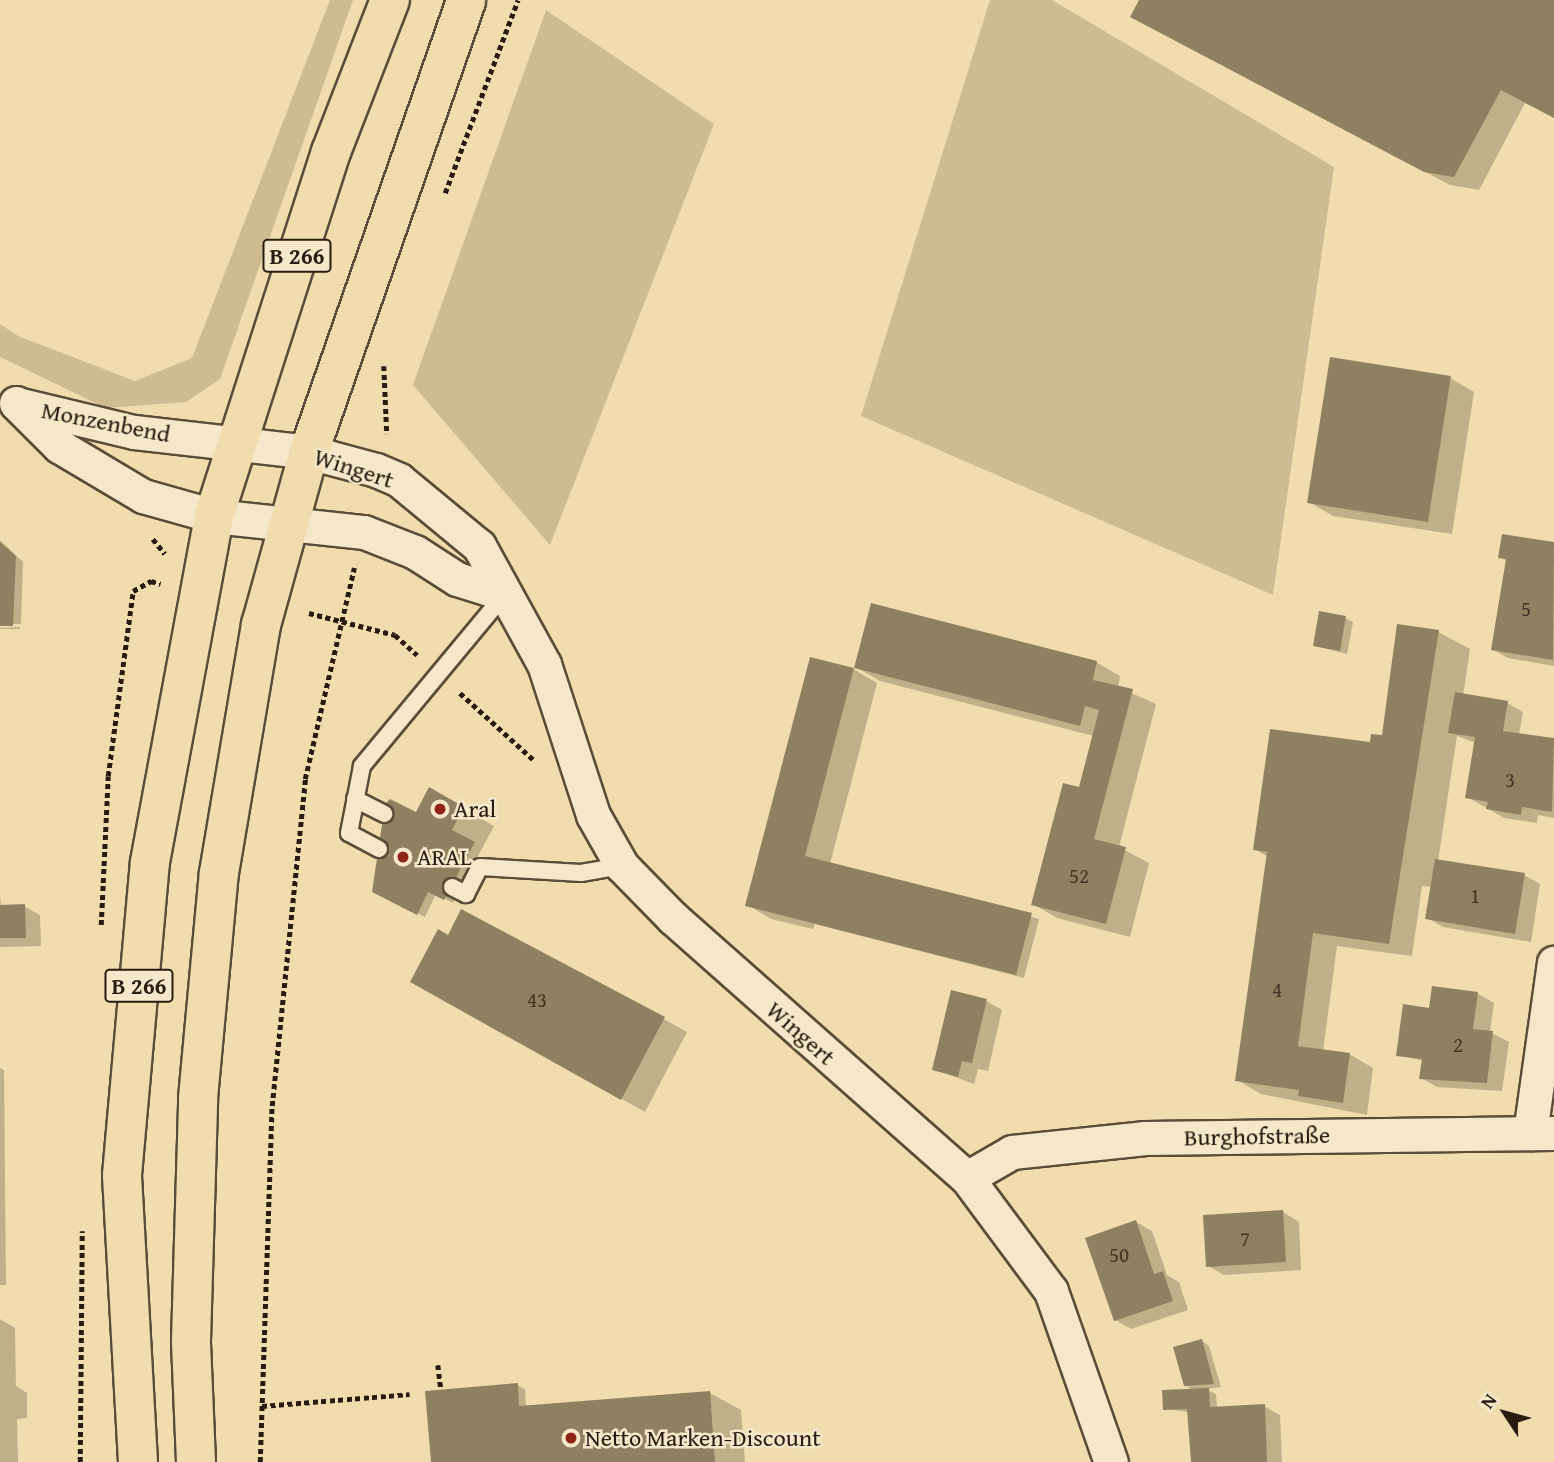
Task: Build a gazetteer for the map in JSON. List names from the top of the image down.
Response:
{
  "streets": {
    "main road": ["B 266"],
    "street": ["Monzenbend", "Wingert", "Burghofstraße"]
  },
  "crossings": [
    ["B 266", "Monzenbend"],
    ["B 266", "Wingert"],
    ["Monzenbend", "Wingert"],
    ["Wingert", "Burghofstraße"]
  ],
  "places": ["Aral", "ARAL", "Netto Marken-Discount"],
  "house_numbers": [
    "5",
    "3",
    "52",
    "1",
    "4",
    "43",
    "2",
    "7",
    "50"
  ],
  "north": "top left"
}
